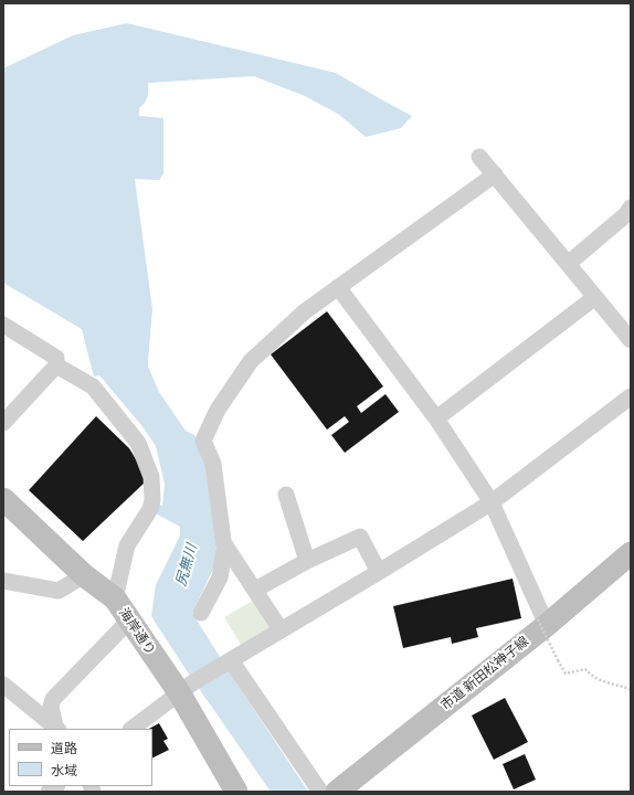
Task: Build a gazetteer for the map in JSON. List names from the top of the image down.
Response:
{
  "streets": {
    "street": ["海岸通り", "市道 新田松神子線"]
  },
  "water": ["尻無川"],
  "legend": ["道路", "水域"]
}
